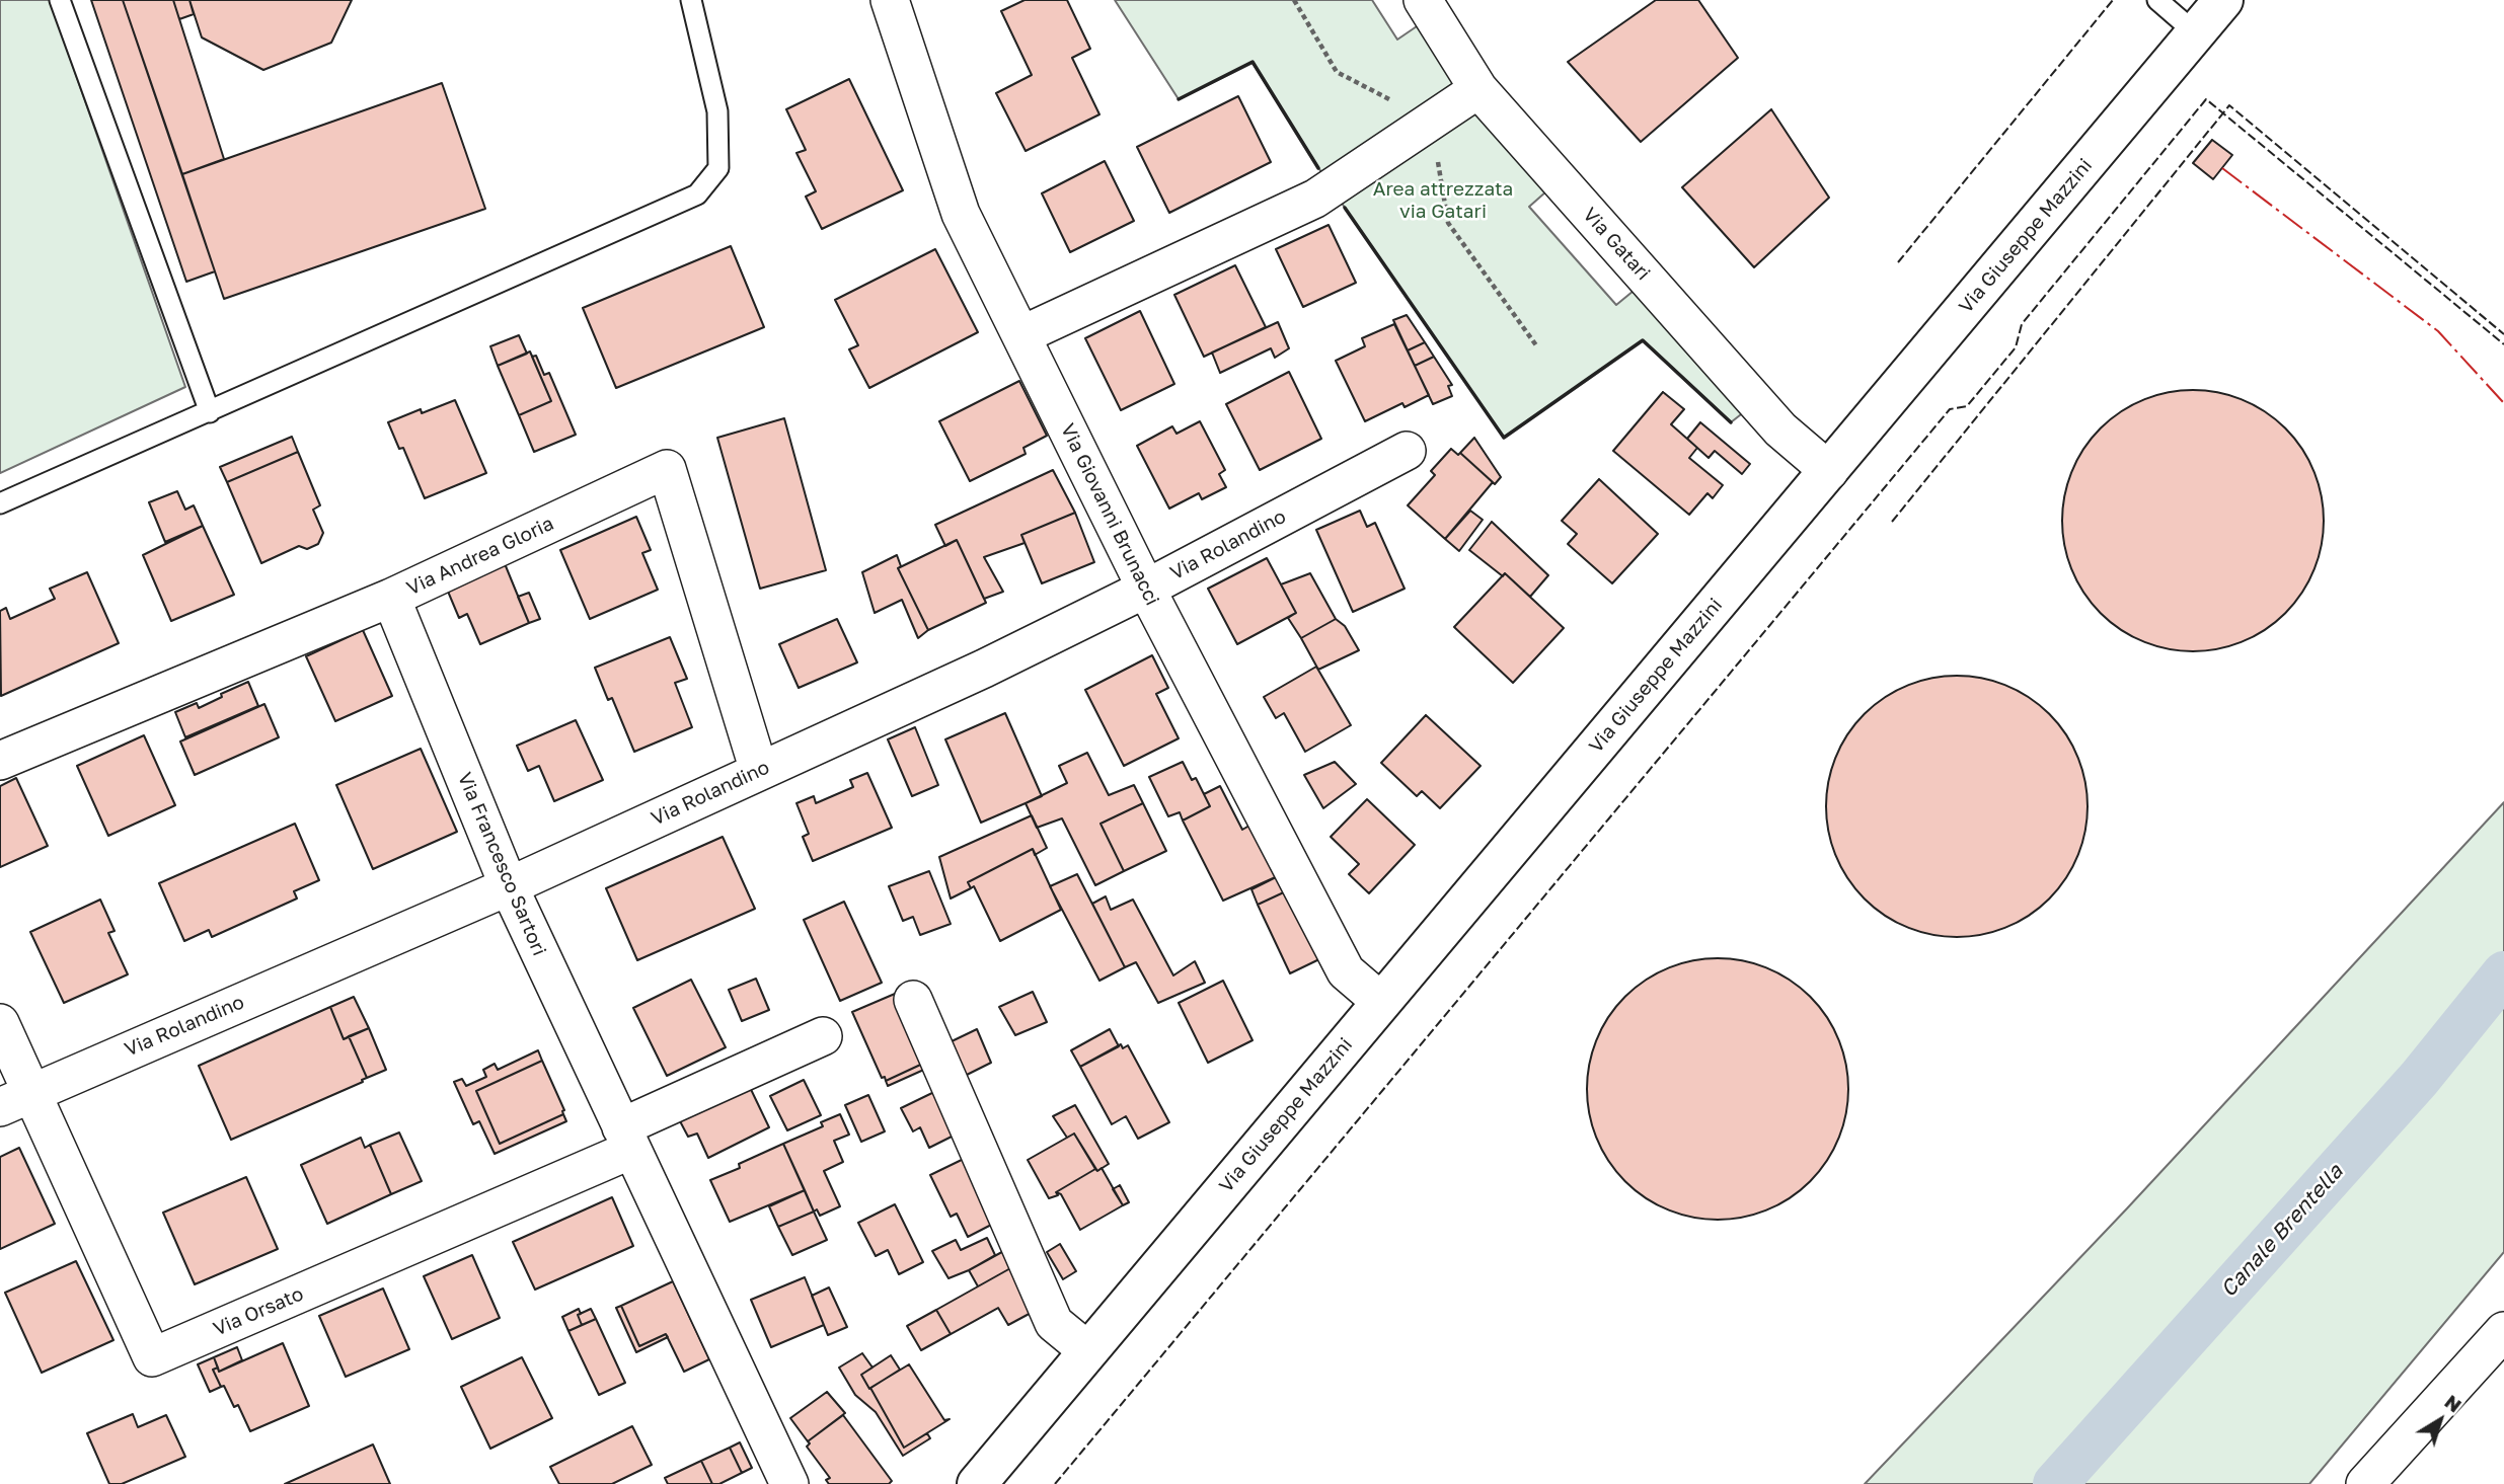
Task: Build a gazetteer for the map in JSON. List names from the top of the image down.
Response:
{
  "streets": {
    "main road": ["Via Giuseppe Mazzini"],
    "street": [
      "Via Gatari",
      "Via Giovanni Brunacci",
      "Via Rolandino",
      "Via Andrea Gloria",
      "Via Francesco Sartori",
      "Via Orsato"
    ]
  },
  "crossings": [
    ["Via Giuseppe Mazzini", "Via Gatari"],
    ["Via Giuseppe Mazzini", "Via Giovanni Brunacci"],
    ["Via Giovanni Brunacci", "Via Rolandino"],
    ["Via Rolandino", "Via Andrea Gloria"],
    ["Via Rolandino", "Via Francesco Sartori"],
    ["Via Rolandino", "Via Orsato"],
    ["Via Andrea Gloria", "Via Francesco Sartori"],
    ["Via Francesco Sartori", "Via Orsato"]
  ],
  "water": ["Canale Brentella"],
  "parks": ["Area attrezzata via Gatari"],
  "north": "top right"
}
